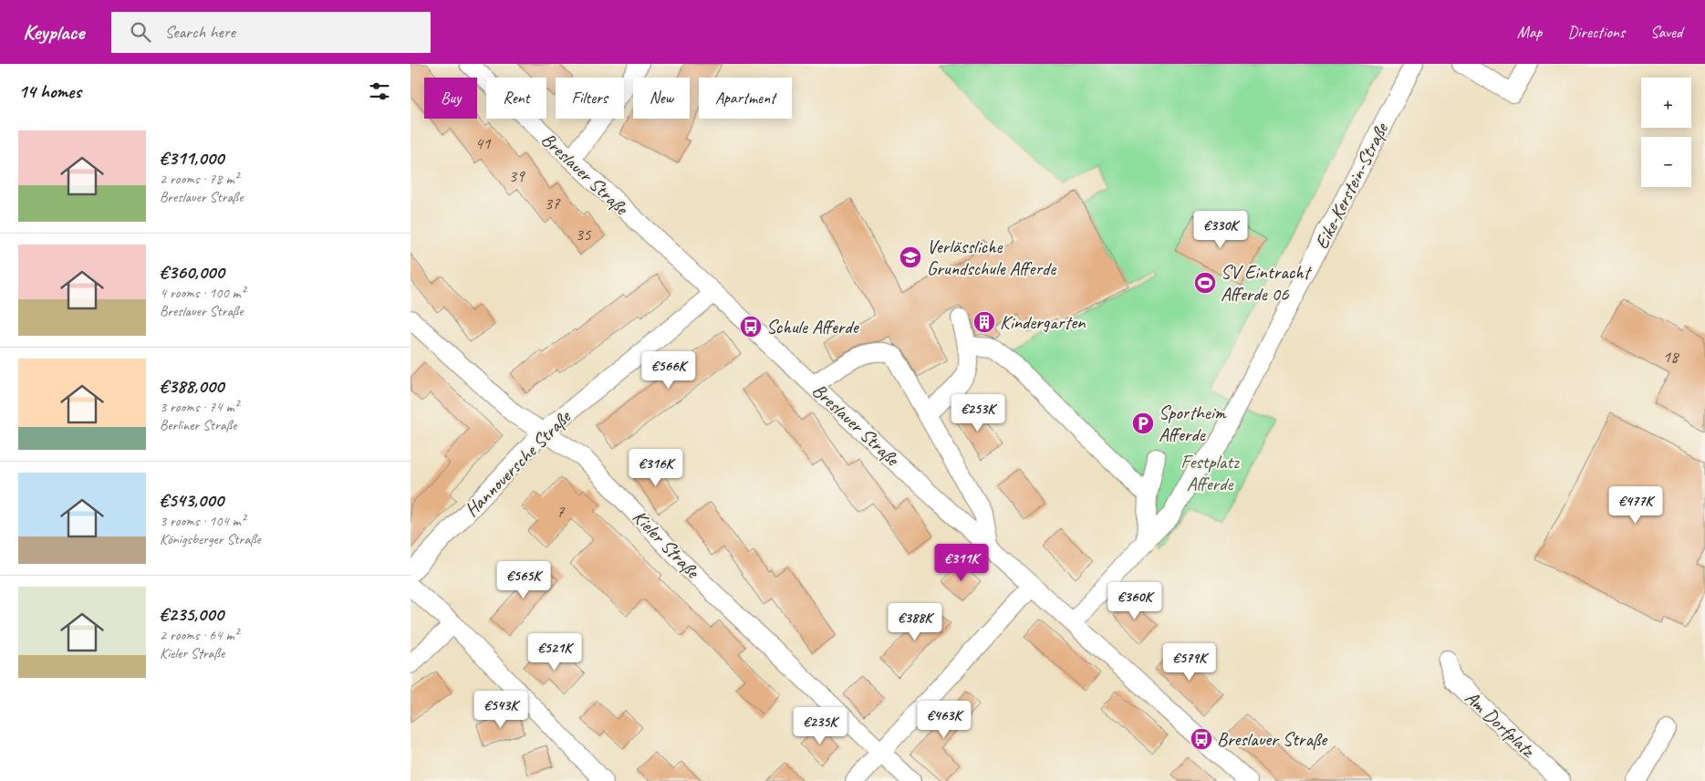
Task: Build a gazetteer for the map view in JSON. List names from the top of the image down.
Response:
{
  "streets": {
    "street": [
      "Breslauer Straße",
      "Eike-Kerstein-Straße",
      "Hannoversche Straße",
      "Kieler Straße",
      "Am Dorfplatz"
    ]
  },
  "crossings": [
    ["Breslauer Straße", "Eike-Kerstein-Straße"],
    ["Breslauer Straße", "Hannoversche Straße"],
    ["Hannoversche Straße", "Kieler Straße"]
  ],
  "parks": ["Festplatz Afferde"],
  "places": {
    "school or university": ["Verlässliche Grundschule Afferde"],
    "sports": ["SV Eintracht Afferde 06"],
    "building": ["Kindergarten"],
    "bus stop": ["Schule Afferde", "Breslauer Straße"],
    "parking": ["Sportheim Afferde"]
  },
  "house_numbers": [
    "41",
    "39",
    "37",
    "35",
    "18",
    "7"
  ],
  "page": {
    "header": "Keyplace",
    "search": "Search here",
    "nav": ["Map", "Directions", "Saved"],
    "heading": "14 homes",
    "map_buttons": ["+", "−"],
    "chip": [
      "Buy",
      "Rent",
      "Filters",
      "New",
      "Apartment"
    ],
    "list": [
      {
        "name": "€311,000",
        "note": "2 rooms · 78 m² · Breslauer Straße"
      },
      {
        "name": "€360,000",
        "note": "4 rooms · 100 m² · Breslauer Straße"
      },
      {
        "name": "€388,000",
        "note": "3 rooms · 74 m² · Berliner Straße"
      },
      {
        "name": "€543,000",
        "note": "3 rooms · 104 m² · Königsberger Straße"
      },
      {
        "name": "€235,000",
        "note": "2 rooms · 64 m² · Kieler Straße"
      }
    ],
    "price": [
      "€330K",
      "€566K",
      "€253K",
      "€316K",
      "€477K",
      "€311K",
      "€565K",
      "€360K",
      "€388K",
      "€521K",
      "€579K",
      "€543K",
      "€463K",
      "€235K"
    ]
  }
}
